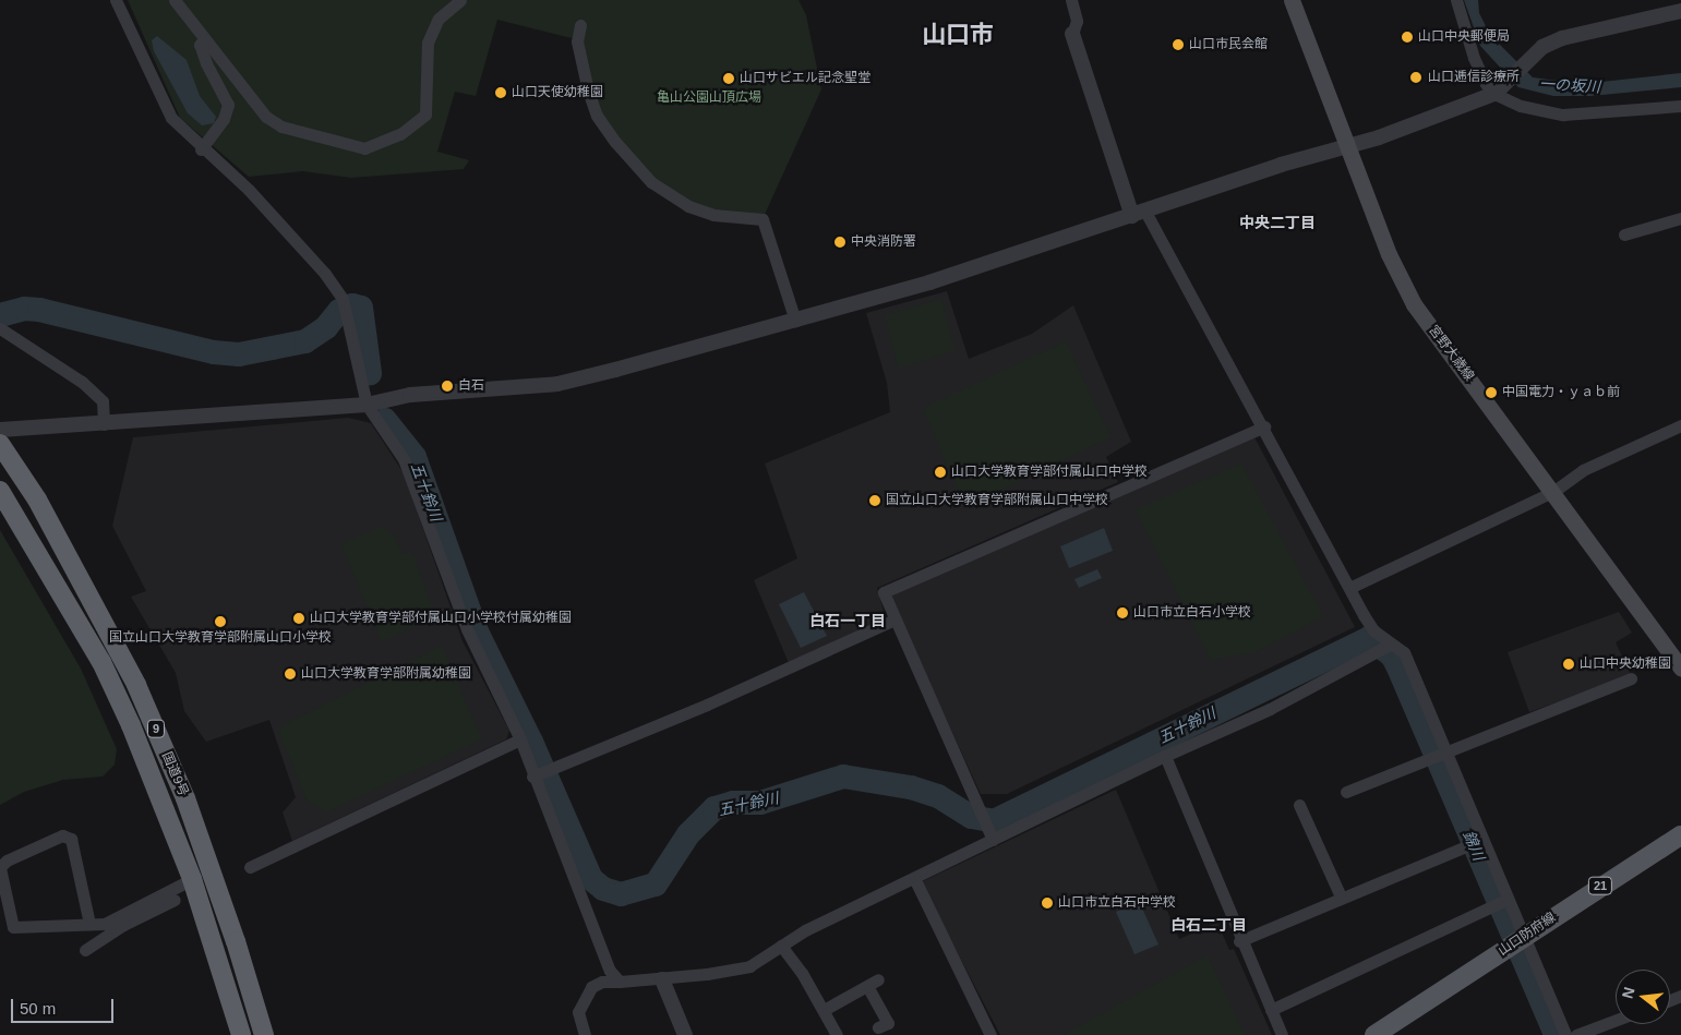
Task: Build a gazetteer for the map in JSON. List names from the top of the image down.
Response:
{
  "streets": {
    "highway": ["9", "国道9号"],
    "main road": ["宮野大歳線", "21", "山口防府線"]
  },
  "districts": [
    "山口市",
    "中央二丁目",
    "白石一丁目",
    "白石二丁目"
  ],
  "water": ["一の坂川", "五十鈴川", "錦川"],
  "parks": ["亀山公園山頂広場"],
  "places": [
    "山口中央郵便局",
    "山口市民会館",
    "山口逓信診療所",
    "山口サビエル記念聖堂",
    "山口天使幼稚園",
    "中央消防署",
    "白石",
    "中国電力・ｙａｂ前",
    "山口大学教育学部付属山口中学校",
    "国立山口大学教育学部附属山口中学校",
    "山口市立白石小学校",
    "山口大学教育学部付属山口小学校付属幼稚園",
    "国立山口大学教育学部附属山口小学校",
    "山口中央幼稚園",
    "山口大学教育学部附属幼稚園",
    "山口市立白石中学校"
  ],
  "scale_bar": "50 m",
  "north": "left"
}
